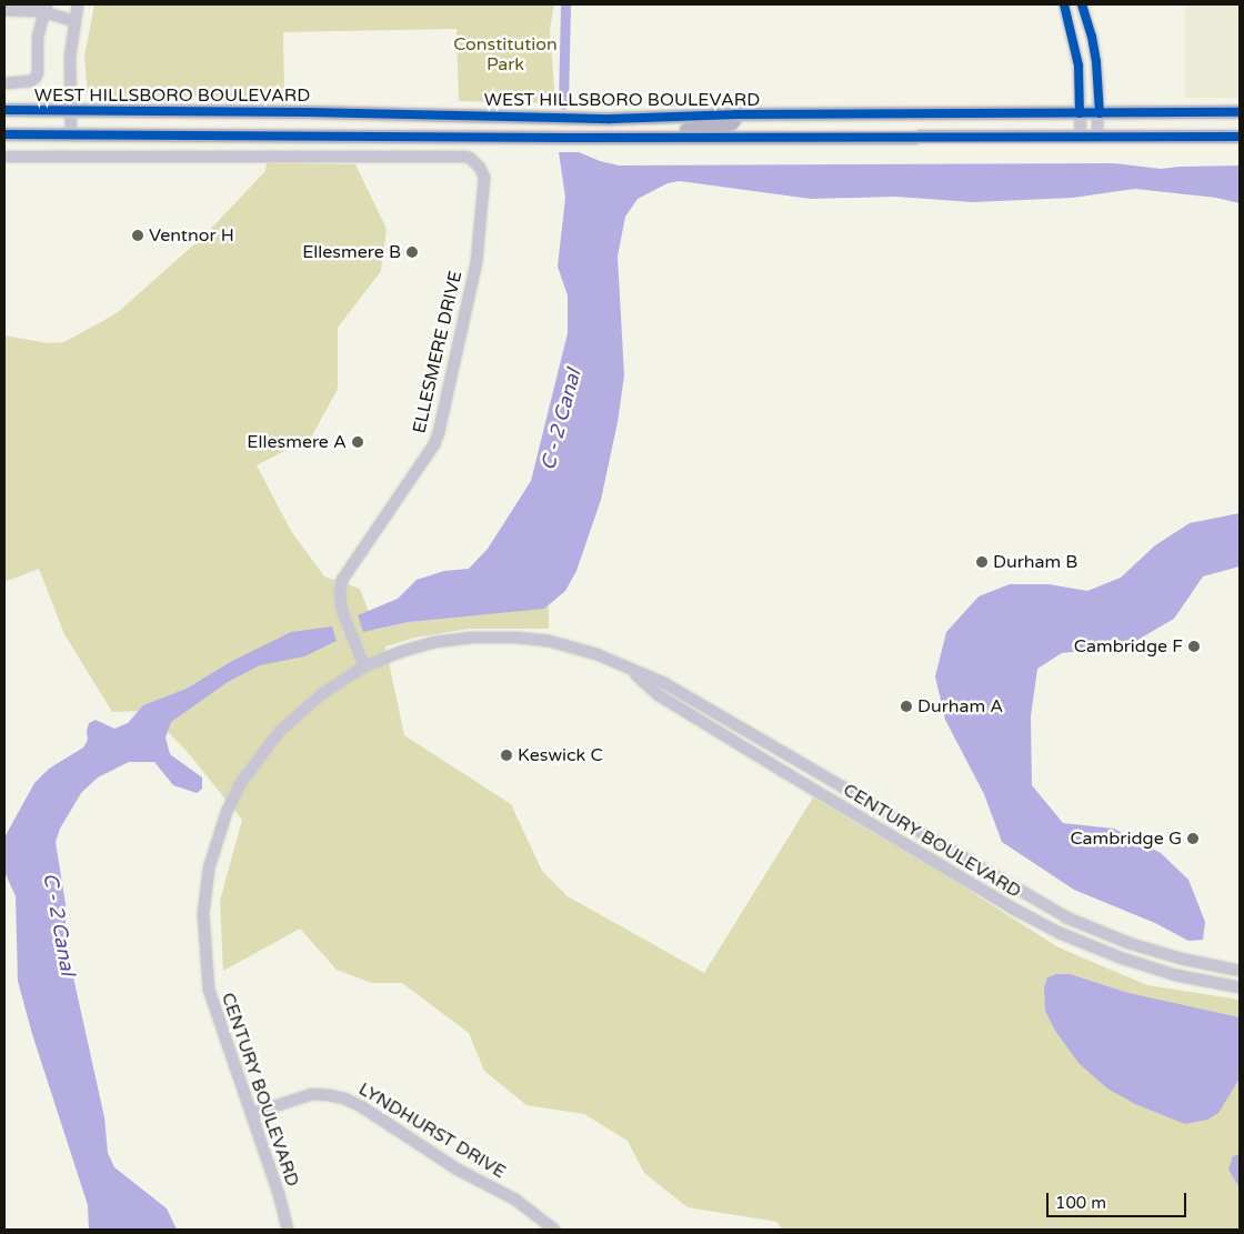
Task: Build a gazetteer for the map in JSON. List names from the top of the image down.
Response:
{
  "streets": {
    "main road": ["WEST HILLSBORO BOULEVARD"],
    "street": ["ELLESMERE DRIVE", "CENTURY BOULEVARD", "LYNDHURST DRIVE"]
  },
  "crossings": [
    ["ELLESMERE DRIVE", "CENTURY BOULEVARD"],
    ["CENTURY BOULEVARD", "LYNDHURST DRIVE"]
  ],
  "water": ["C - 2 Canal"],
  "parks": ["Constitution Park"],
  "places": [
    "Ventnor H",
    "Ellesmere B",
    "Ellesmere A",
    "Durham B",
    "Cambridge F",
    "Durham A",
    "Keswick C",
    "Cambridge G"
  ],
  "scale_bar": "100 m"
}
